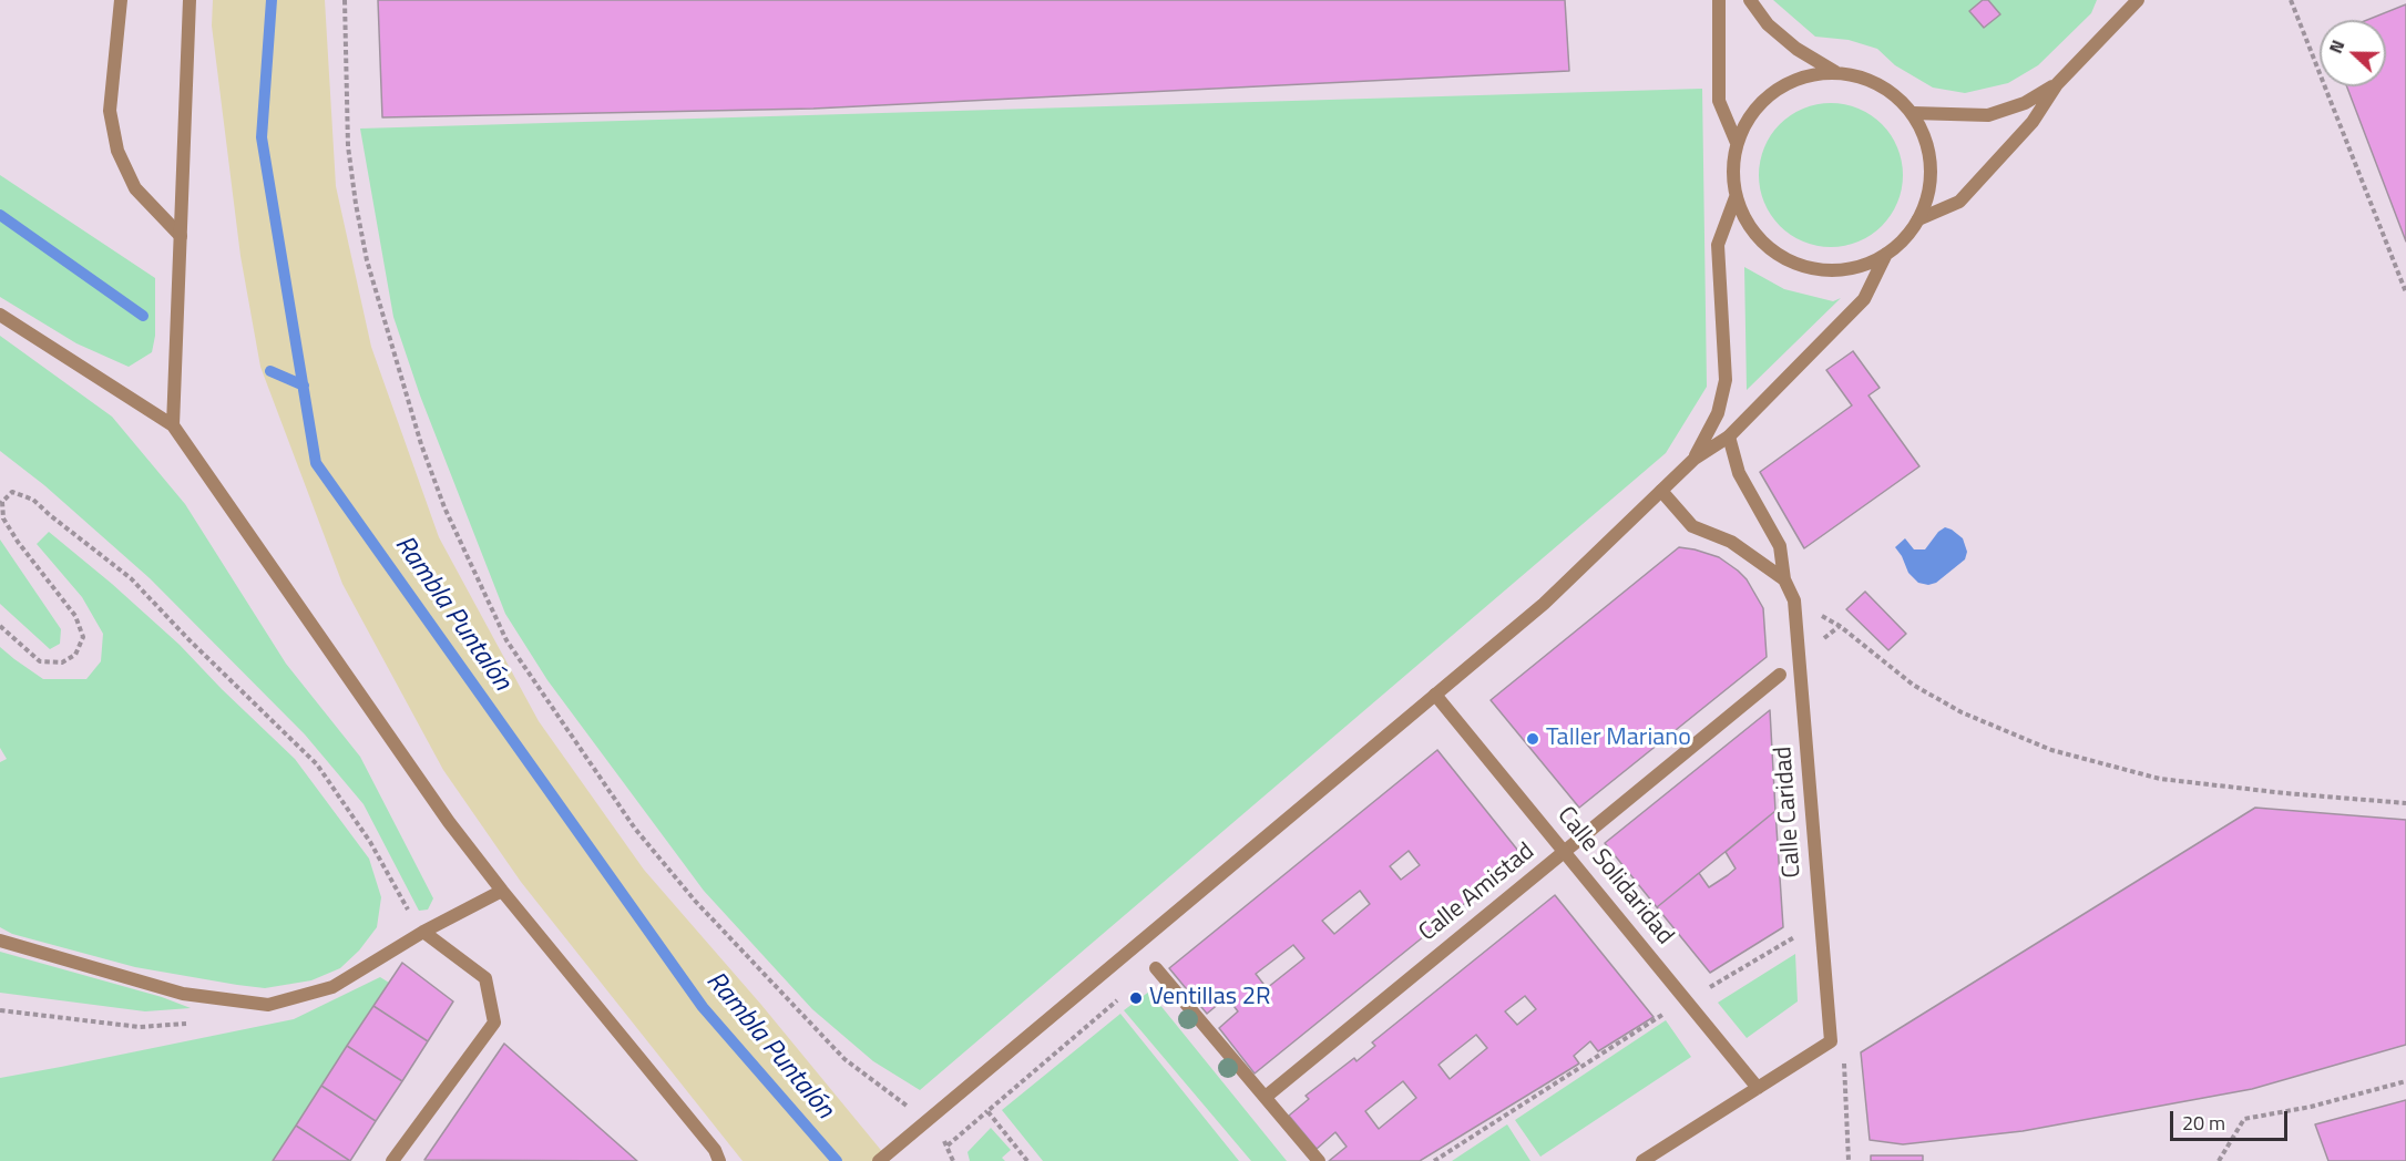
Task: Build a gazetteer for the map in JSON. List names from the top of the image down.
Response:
{
  "streets": {
    "street": ["Calle Caridad", "Calle Solidaridad", "Calle Amistad"]
  },
  "crossings": [
    ["Calle Solidaridad", "Calle Amistad"]
  ],
  "water": ["Rambla Puntalón"],
  "places": ["Taller Mariano", "Ventillas 2R"],
  "scale_bar": "20 m",
  "north": "left"
}
